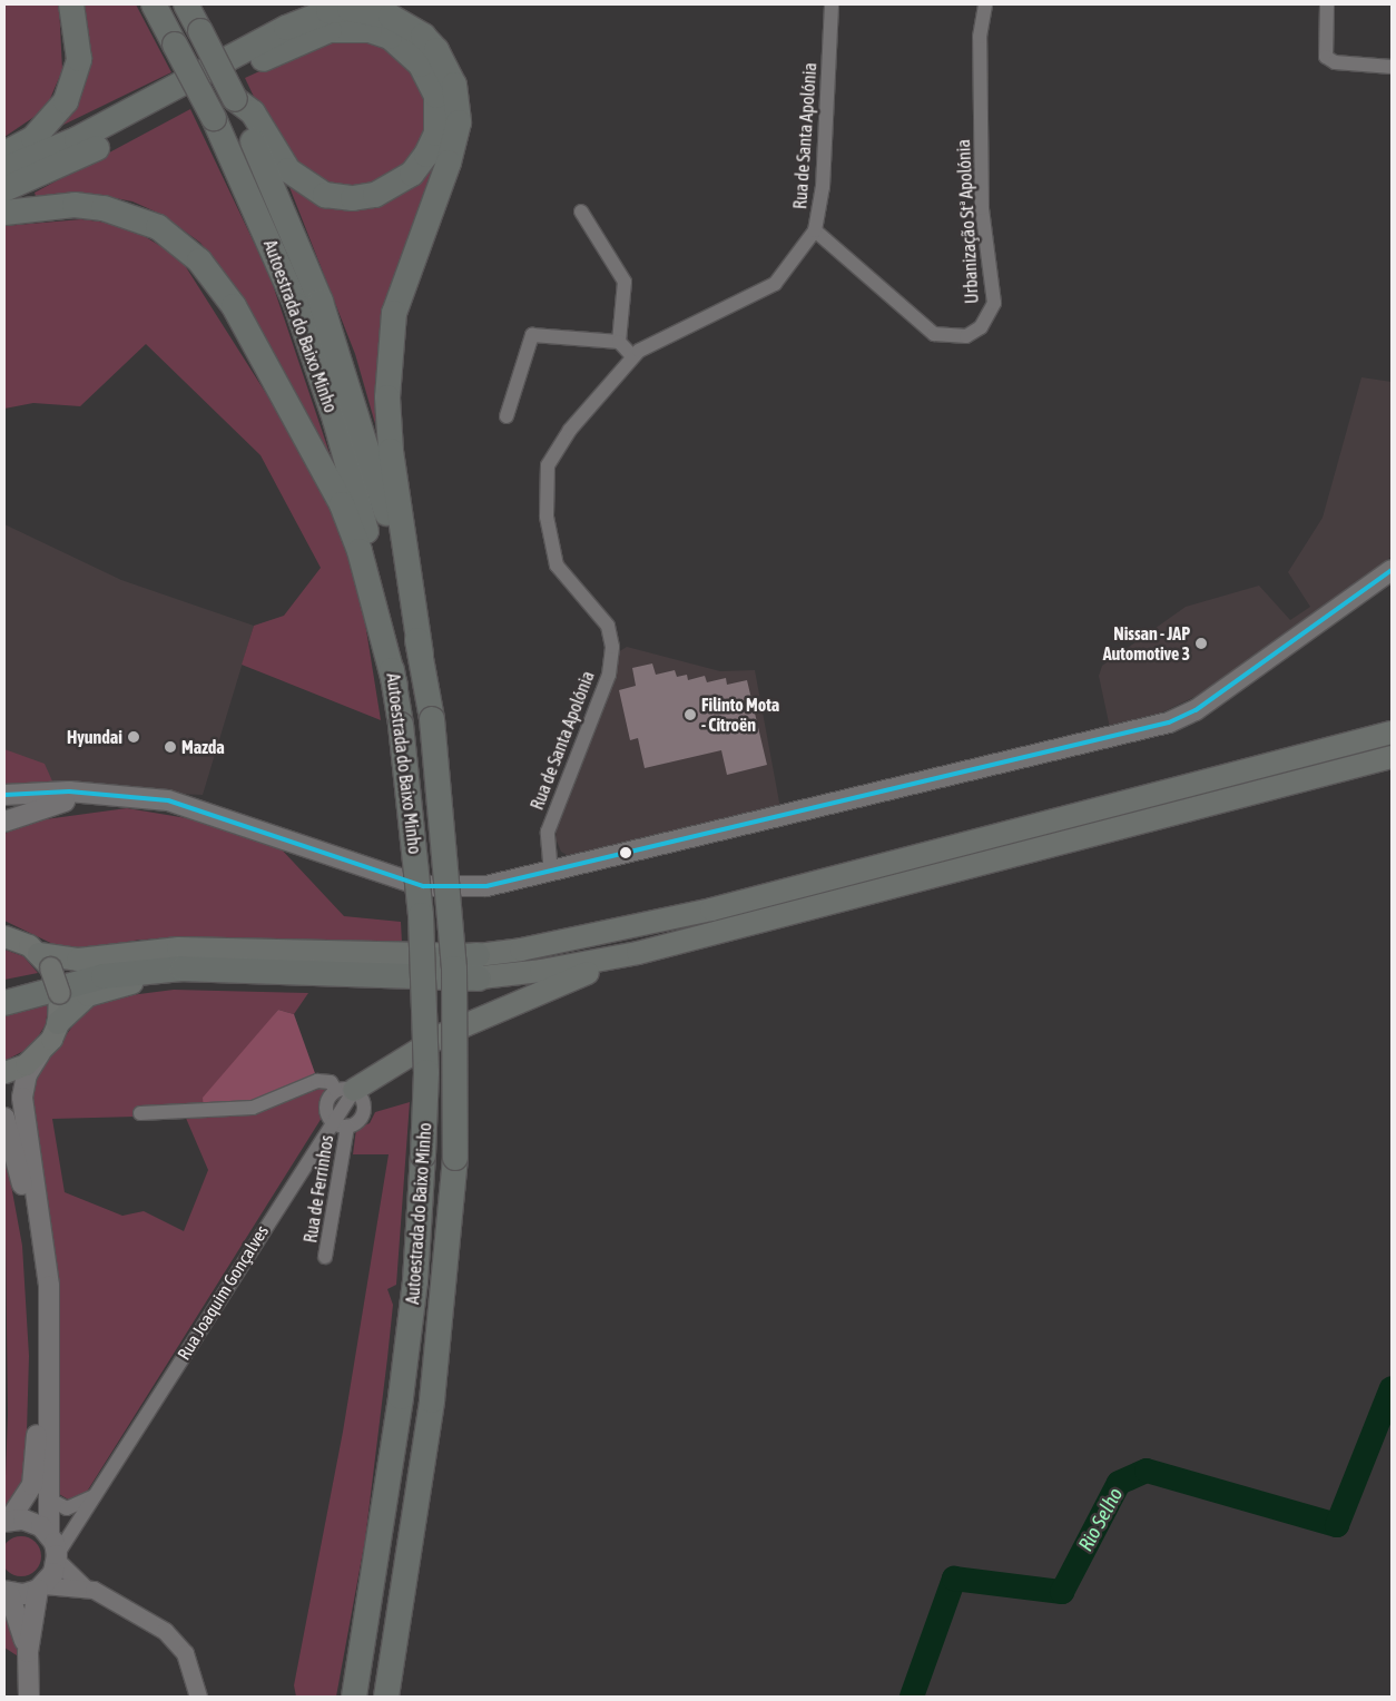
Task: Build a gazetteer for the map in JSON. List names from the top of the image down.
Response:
{
  "streets": {
    "highway": ["Autoestrada do Baixo Minho"],
    "street": [
      "Rua de Santa Apolónia",
      "Urbanização Stª Apolónia",
      "Rua de Ferrinhos",
      "Rua Joaquim Gonçalves"
    ]
  },
  "crossings": [
    ["Rua de Santa Apolónia", "Urbanização Stª Apolónia"]
  ],
  "water": ["Rio Selho"],
  "places": [
    "Nissan - JAP Automotive 3",
    "Filinto Mota - Citroën",
    "Hyundai",
    "Mazda"
  ]
}
